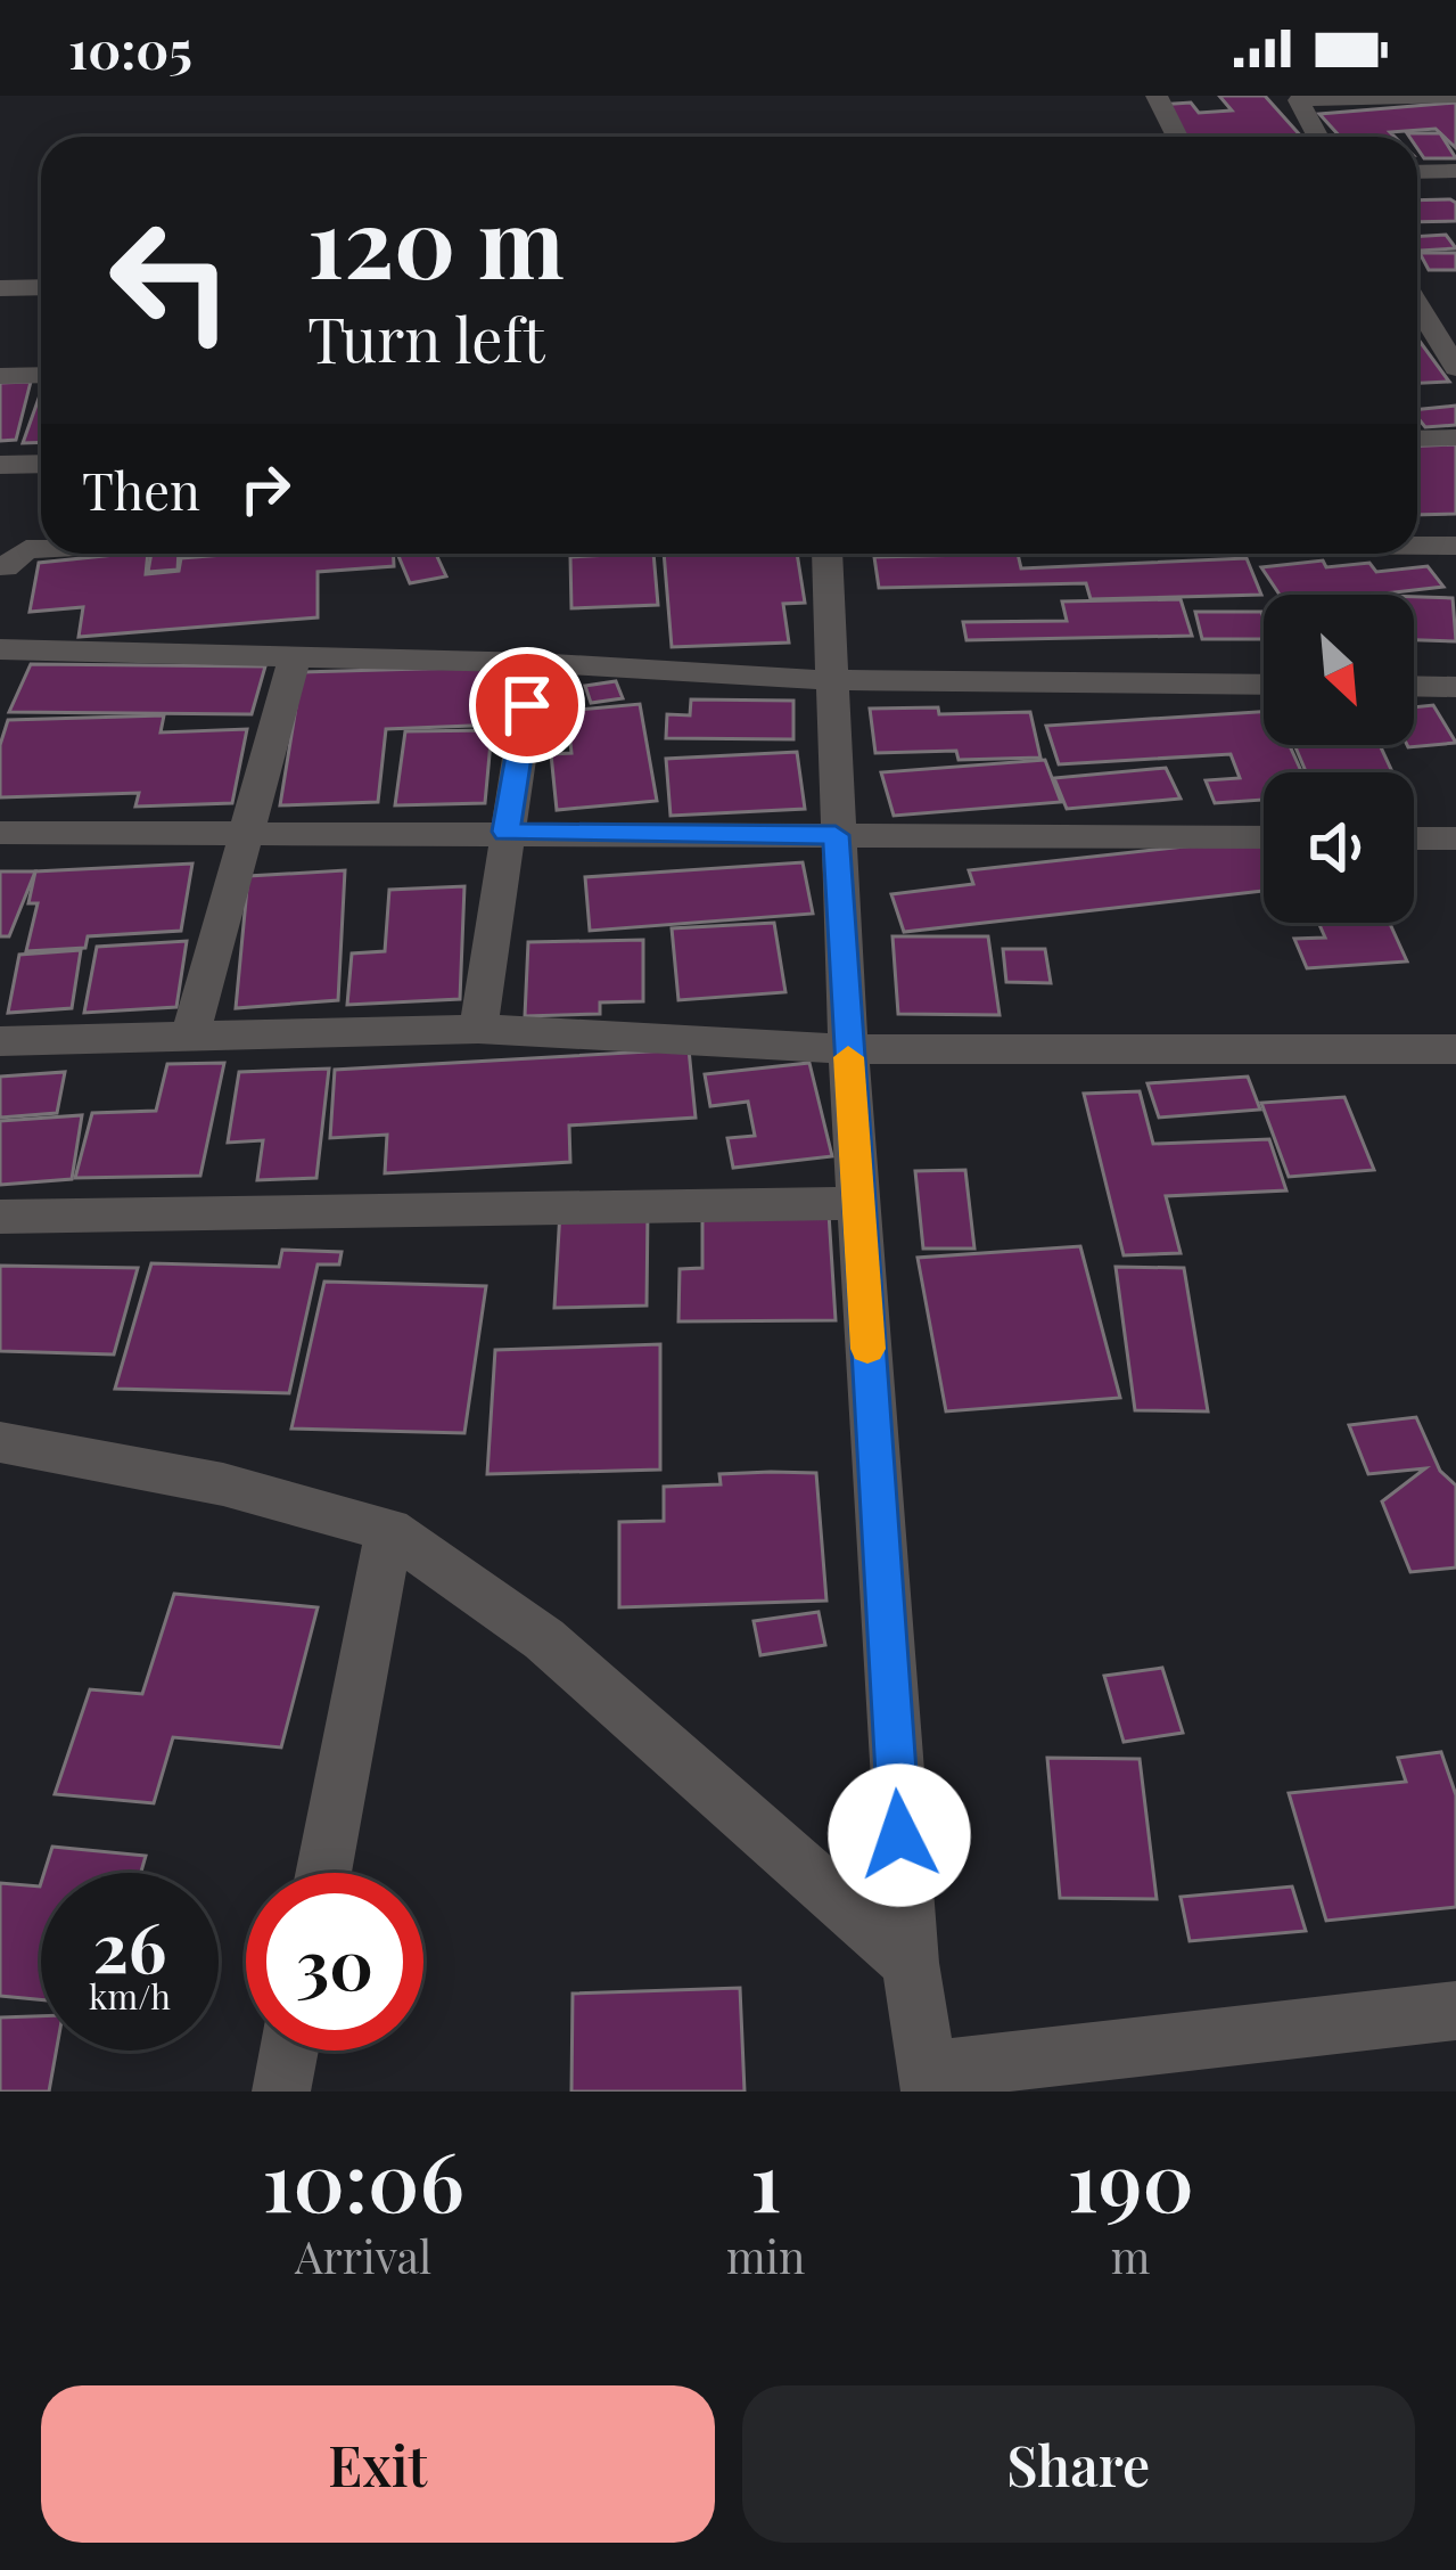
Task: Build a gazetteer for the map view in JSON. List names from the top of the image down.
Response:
{
  "north": "bottom right",
  "page": {
    "status": "10:05",
    "turn": ["120 m", "Turn left"],
    "then": "Then",
    "speed": "26 km/h",
    "limit": "30",
    "eta": [
      "10:06",
      "Arrival",
      "1",
      "min",
      "190",
      "m"
    ],
    "buttons": ["Exit", "Share"]
  }
}
